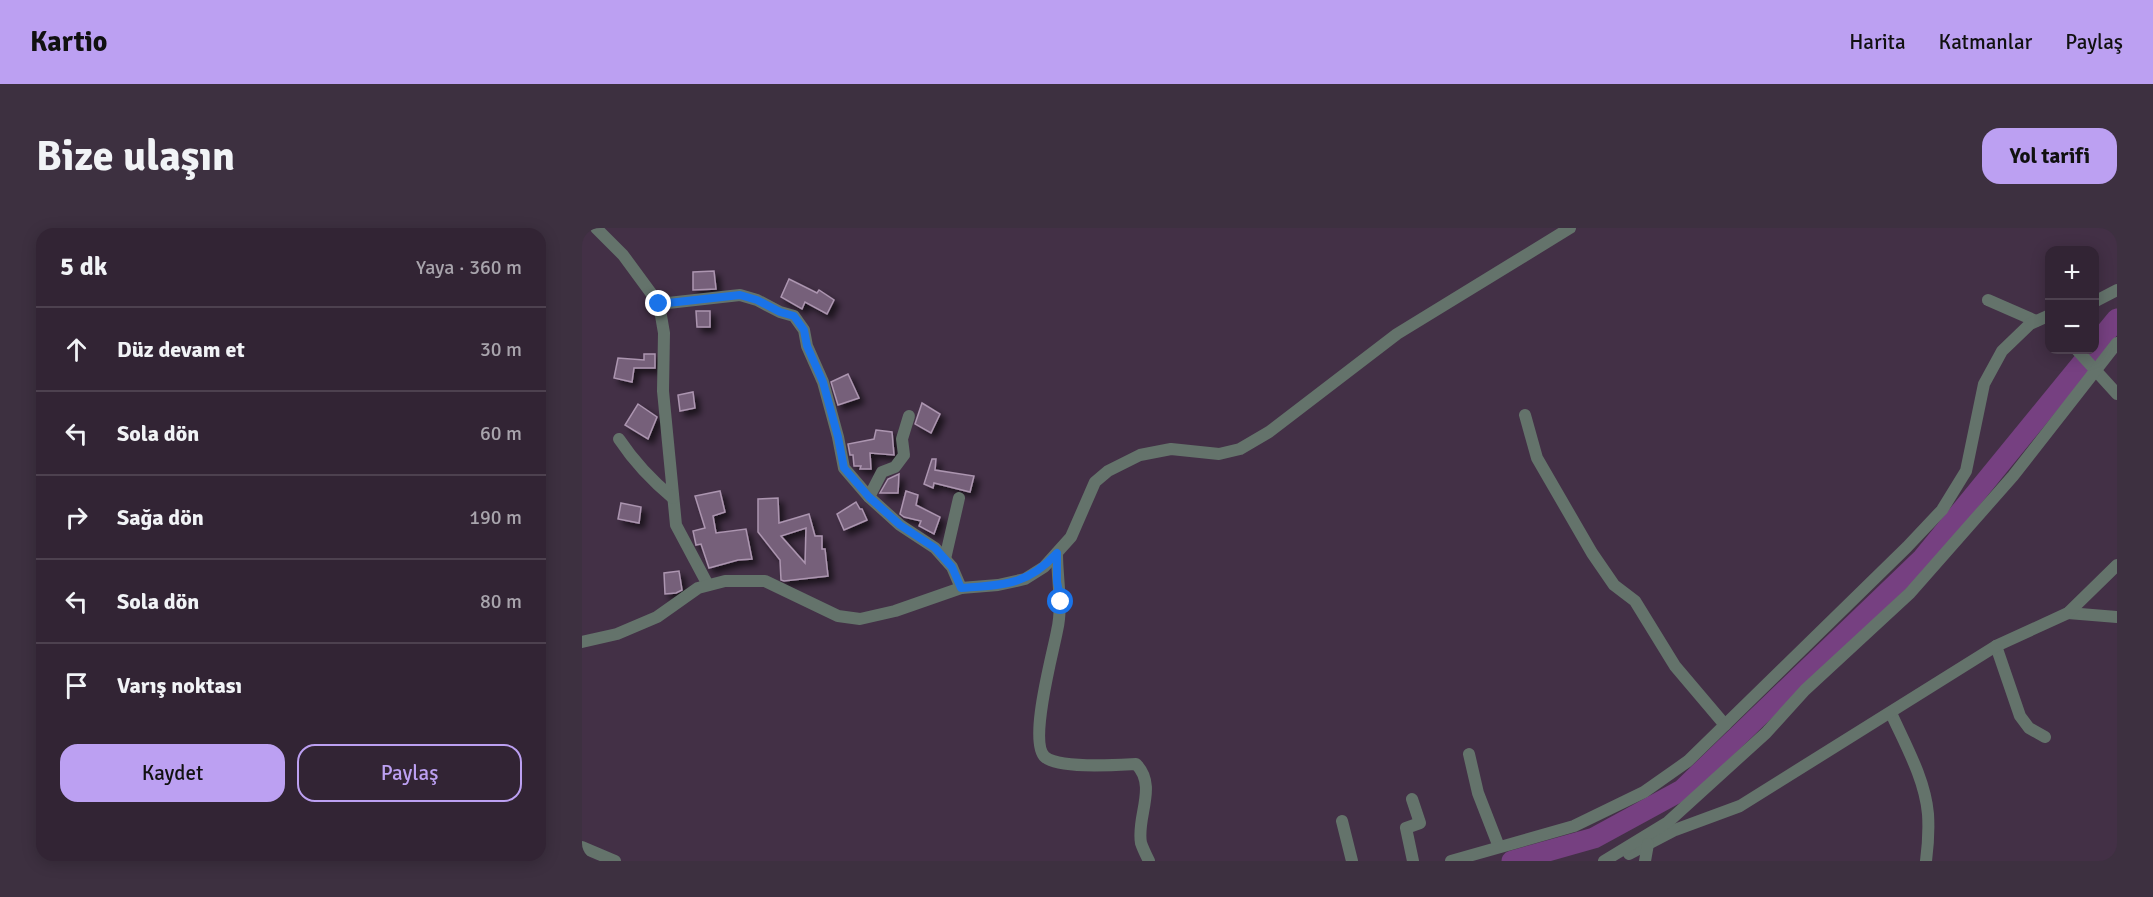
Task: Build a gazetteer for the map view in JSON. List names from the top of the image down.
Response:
{
  "page": {
    "header": "Kartio",
    "nav": ["Harita", "Katmanlar", "Paylaş"],
    "buttons": [
      "Yol tarifi",
      ["Kaydet", "Paylaş"]
    ],
    "title": "Bize ulaşın",
    "heading": ["5 dk", "Yaya · 360 m"],
    "map_buttons": ["+", "−"],
    "list": [
      ["Düz devam et", "30 m"],
      ["Sola dön", "60 m"],
      ["Sağa dön", "190 m"],
      ["Sola dön", "80 m"],
      "Varış noktası"
    ]
  }
}
